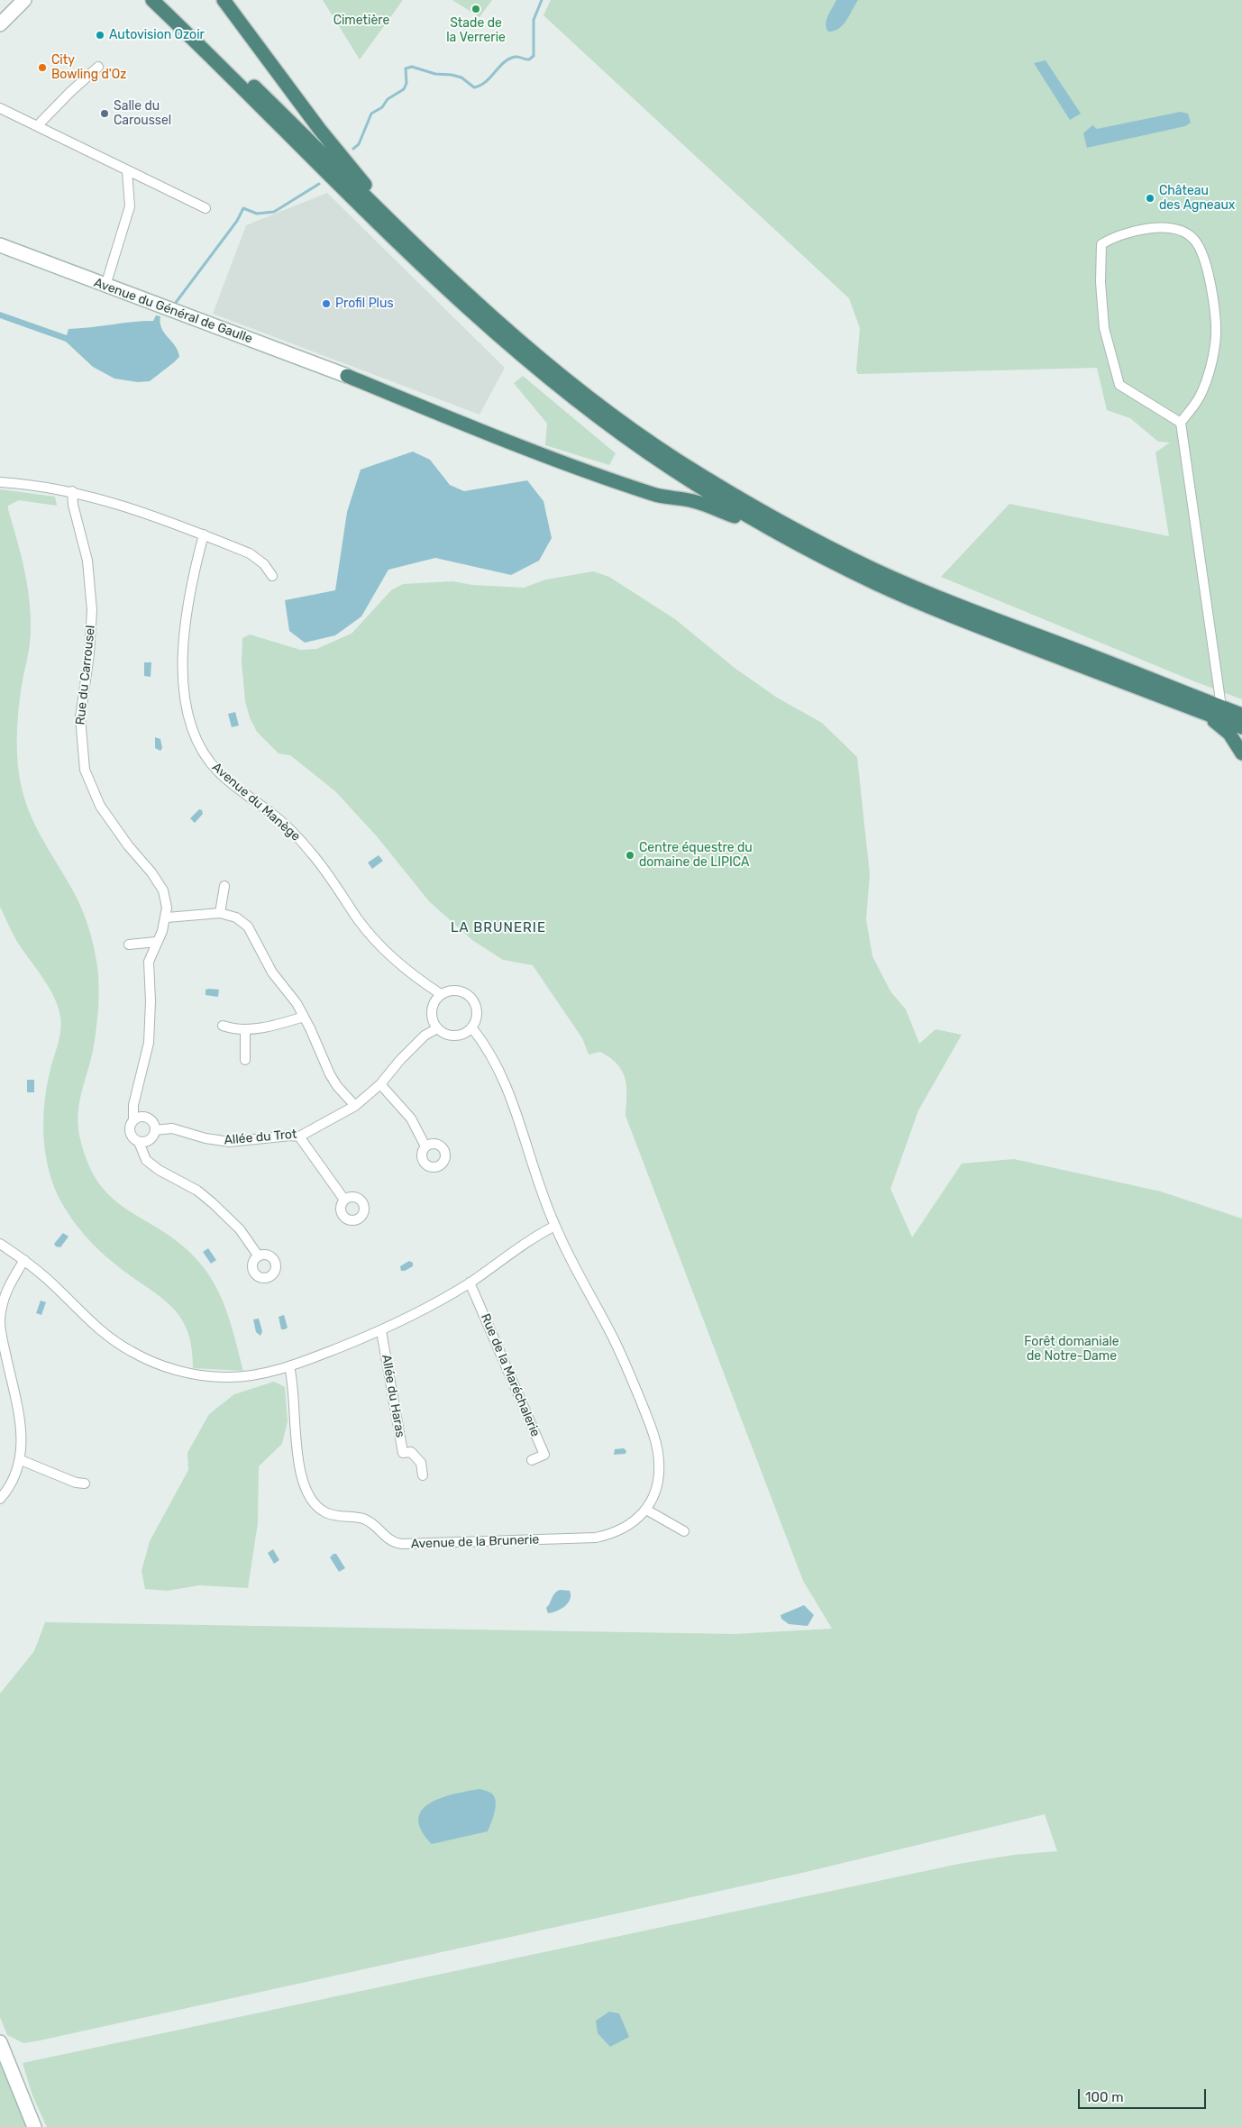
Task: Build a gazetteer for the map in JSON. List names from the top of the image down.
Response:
{
  "streets": {
    "main road": ["Avenue du Général de Gaulle"],
    "street": [
      "Rue du Carrousel",
      "Avenue du Manège",
      "Allée du Trot",
      "Rue de la Maréchalerie",
      "Allée du Haras",
      "Avenue de la Brunerie"
    ]
  },
  "crossings": [
    ["Avenue du Manège", "Allée du Trot"],
    ["Avenue du Manège", "Avenue de la Brunerie"],
    ["Allée du Trot", "Avenue de la Brunerie"]
  ],
  "districts": ["LA BRUNERIE"],
  "parks": ["Cimetière", "Forêt domaniale de Notre-Dame"],
  "places": [
    "Stade de la Verrerie",
    "Autovision Ozoir",
    "City Bowling d'Oz",
    "Salle du Caroussel",
    "Château des Agneaux",
    "Profil Plus",
    "Centre équestre du domaine de LIPICA"
  ],
  "scale_bar": "100 m"
}
